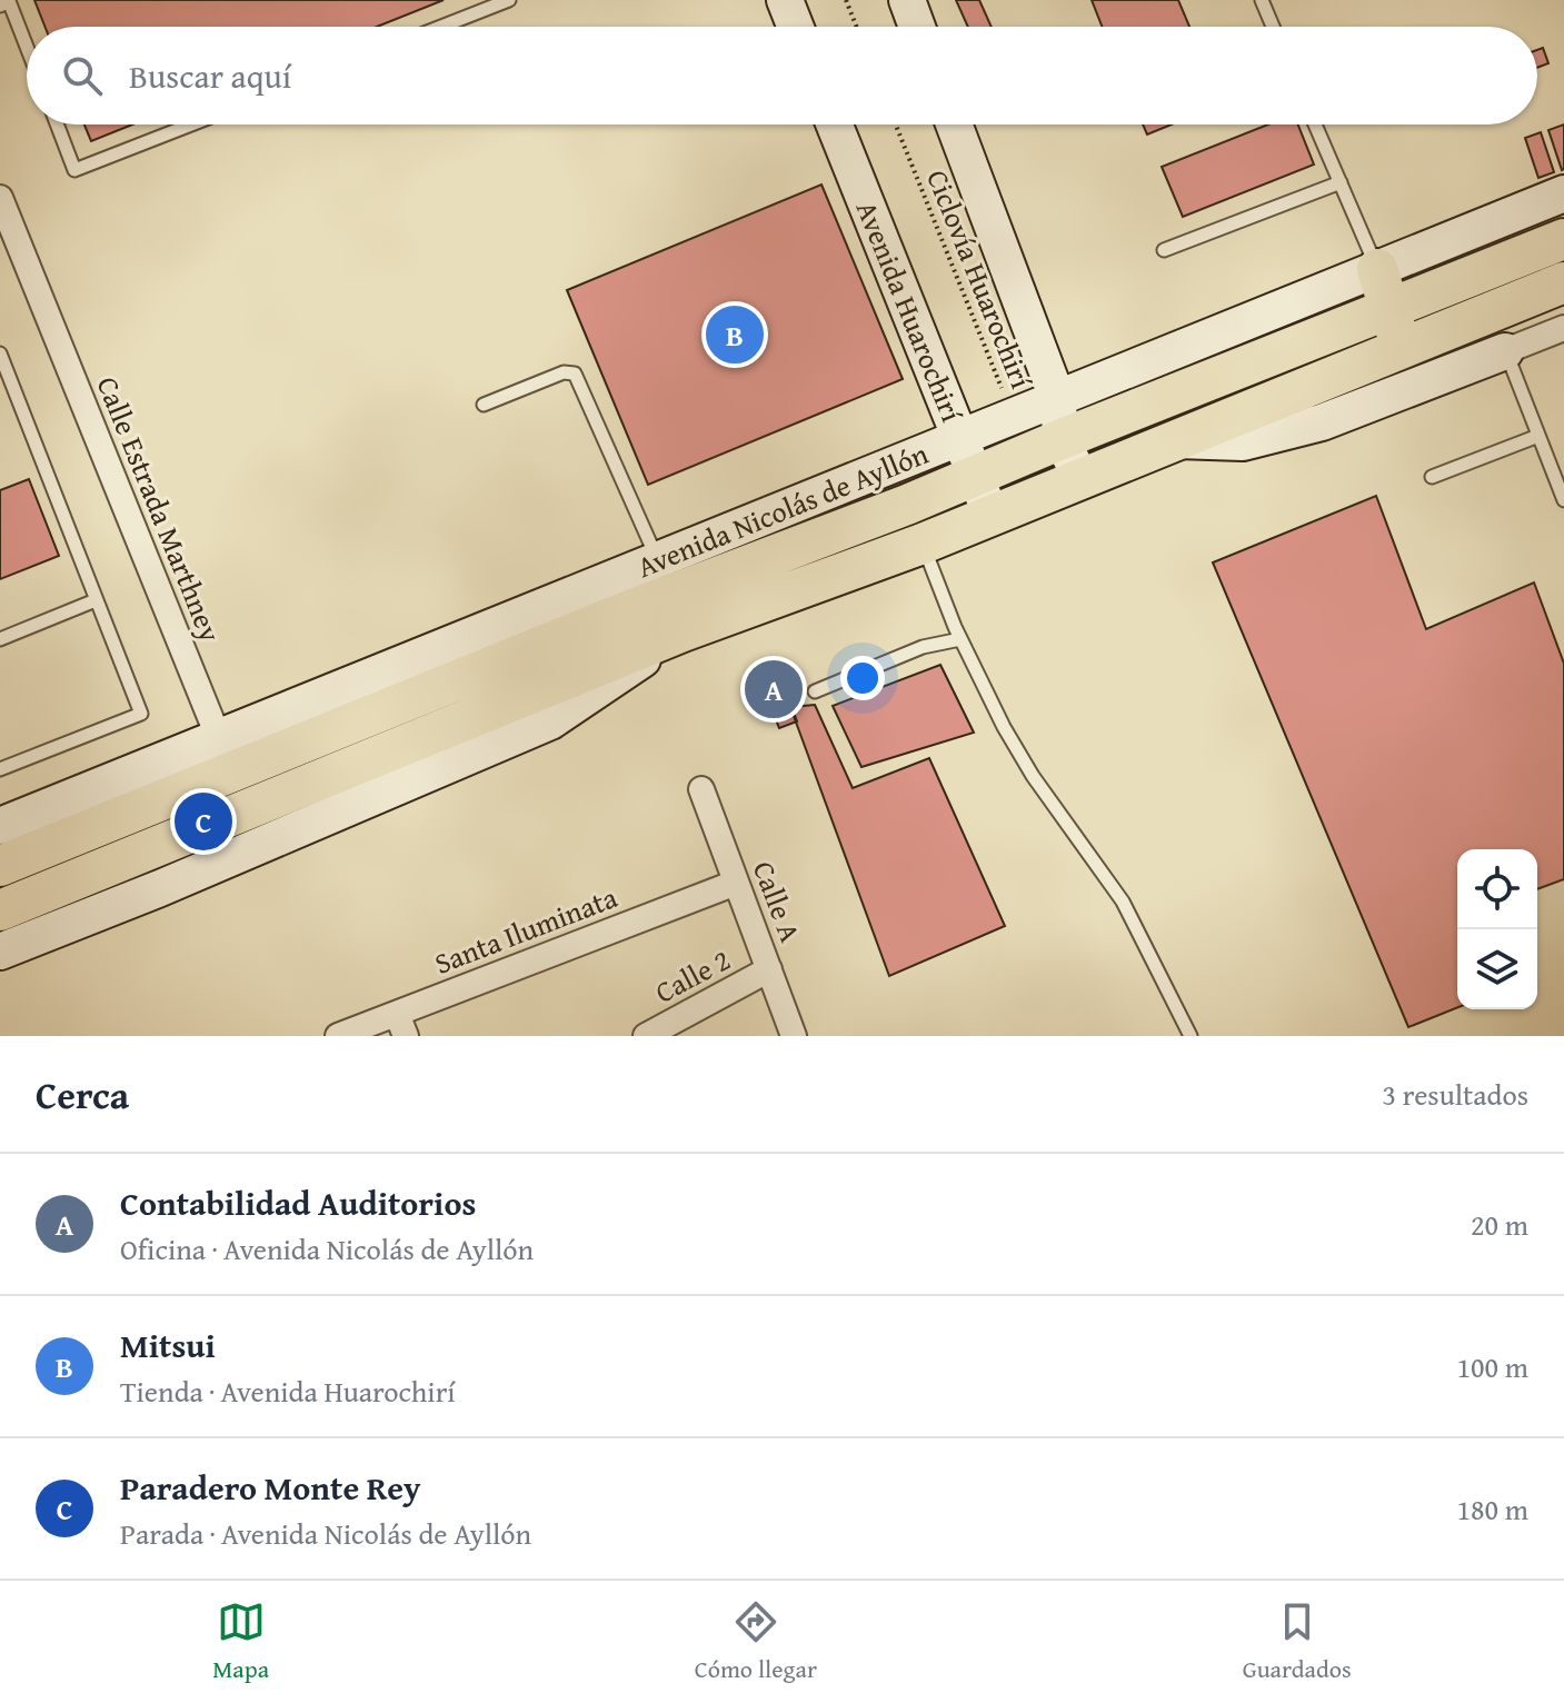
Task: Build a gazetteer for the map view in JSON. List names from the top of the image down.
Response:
{
  "streets": {
    "main road": ["Avenida Huarochirí", "Avenida Nicolás de Ayllón"],
    "street": [
      "Calle Estrada Marthney",
      "Calle A",
      "Santa Iluminata",
      "Calle 2"
    ],
    "path": ["Ciclovía Huarochirí"]
  },
  "crossings": [
    ["Ciclovía Huarochirí", "Avenida Nicolás de Ayllón"],
    ["Avenida Huarochirí", "Avenida Nicolás de Ayllón"],
    ["Calle Estrada Marthney", "Avenida Nicolás de Ayllón"],
    ["Calle A", "Santa Iluminata"],
    ["Calle A", "Calle 2"]
  ],
  "page": {
    "search": "Buscar aquí",
    "pins": ["B", "A", "C"],
    "heading": ["Cerca", "3 resultados"],
    "list": [
      {
        "mark": "A",
        "name": "Contabilidad Auditorios",
        "note": "Oficina · Avenida Nicolás de Ayllón",
        "value": "20 m"
      },
      {
        "mark": "B",
        "name": "Mitsui",
        "note": "Tienda · Avenida Huarochirí",
        "value": "100 m"
      },
      {
        "mark": "C",
        "name": "Paradero Monte Rey",
        "note": "Parada · Avenida Nicolás de Ayllón",
        "value": "180 m"
      }
    ],
    "nav": ["Mapa", "Cómo llegar", "Guardados"]
  }
}
